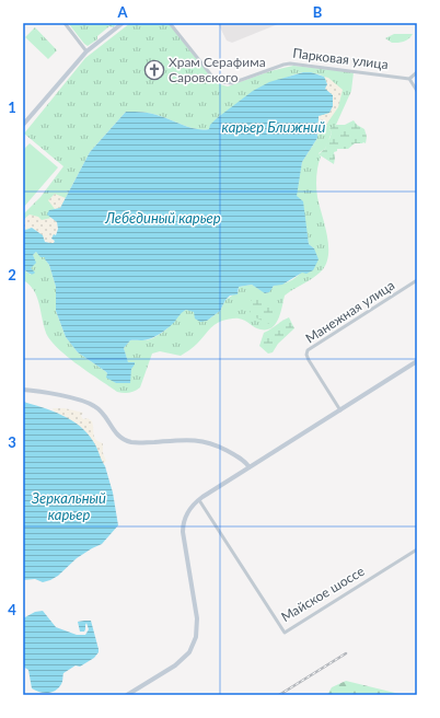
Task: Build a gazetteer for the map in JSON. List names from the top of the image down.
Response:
{
  "streets": {
    "street": ["Парковая улица", "Манежная улица", "Майское шоссе"]
  },
  "water": ["карьер Ближний", "Лебединый карьер", "Зеркальный карьер"],
  "places": {
    "church": ["Храм Серафима Саровского"]
  },
  "grid": {
    "columns": ["A", "B"],
    "rows": [
      "1",
      "2",
      "3",
      "4"
    ]
  }
}
